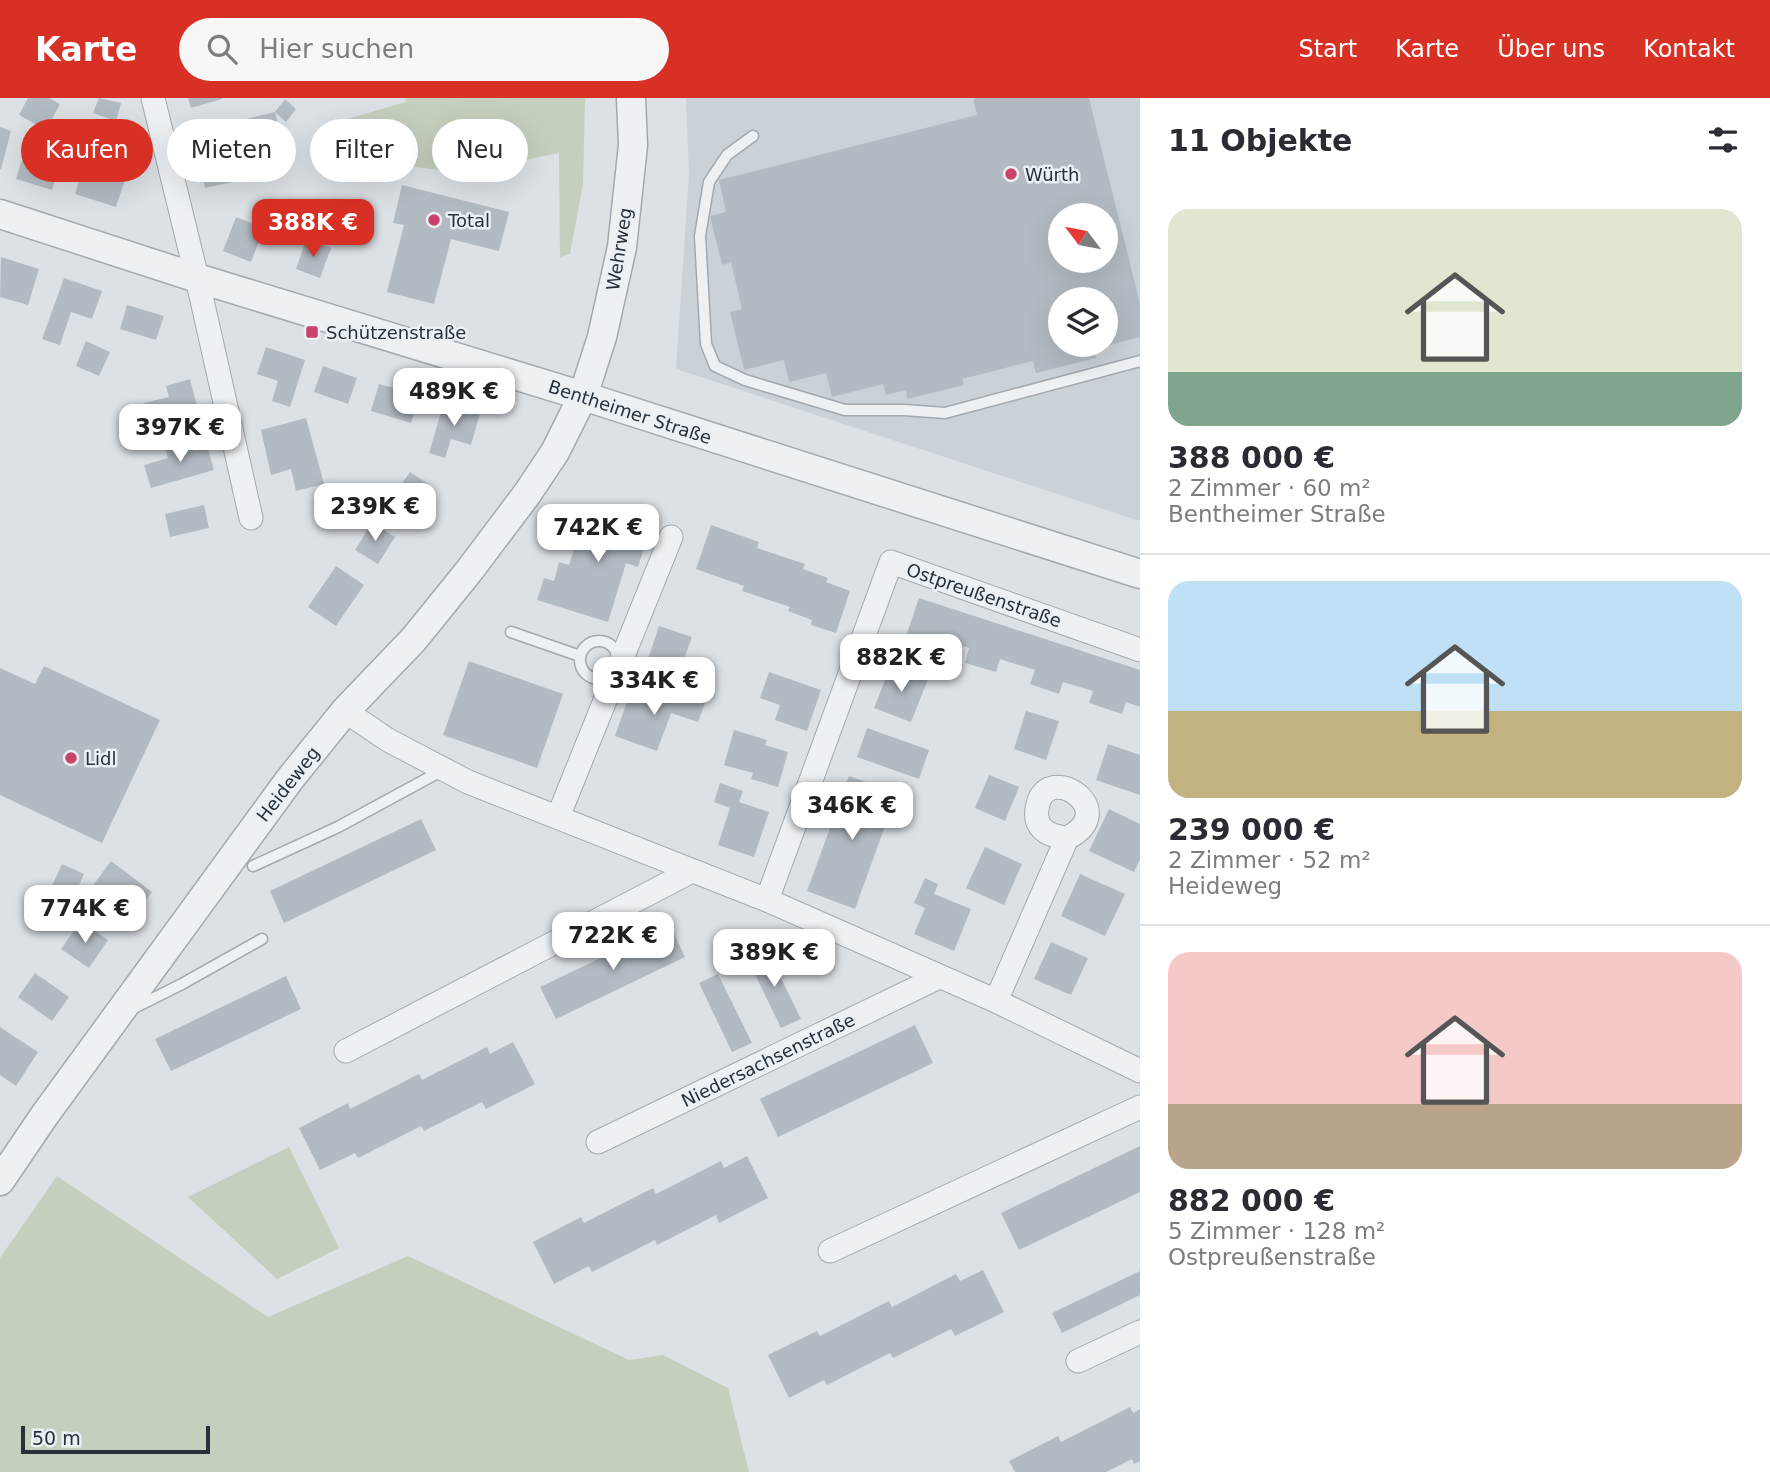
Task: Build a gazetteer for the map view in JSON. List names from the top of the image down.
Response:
{
  "streets": {
    "street": [
      "Wehrweg",
      "Bentheimer Straße",
      "Ostpreußenstraße",
      "Heideweg",
      "Niedersachsenstraße"
    ]
  },
  "crossings": [
    ["Wehrweg", "Bentheimer Straße"],
    ["Wehrweg", "Heideweg"],
    ["Bentheimer Straße", "Heideweg"]
  ],
  "places": {
    "other": ["Würth", "Total", "Lidl"],
    "transit": ["Schützenstraße"]
  },
  "scale_bar": "50 m",
  "north": "top left",
  "page": {
    "header": "Karte",
    "search": "Hier suchen",
    "nav": [
      "Start",
      "Karte",
      "Über uns",
      "Kontakt"
    ],
    "heading": "11 Objekte",
    "chip": [
      "Kaufen",
      "Mieten",
      "Filter",
      "Neu"
    ],
    "list": [
      {
        "name": "388 000 €",
        "note": "2 Zimmer · 60 m² · Bentheimer Straße"
      },
      {
        "name": "239 000 €",
        "note": "2 Zimmer · 52 m² · Heideweg"
      },
      {
        "name": "882 000 €",
        "note": "5 Zimmer · 128 m² · Ostpreußenstraße"
      }
    ],
    "price": [
      "388K €",
      "489K €",
      "397K €",
      "239K €",
      "742K €",
      "882K €",
      "334K €",
      "346K €",
      "774K €",
      "722K €",
      "389K €"
    ],
    "scale": "50 m"
  }
}
